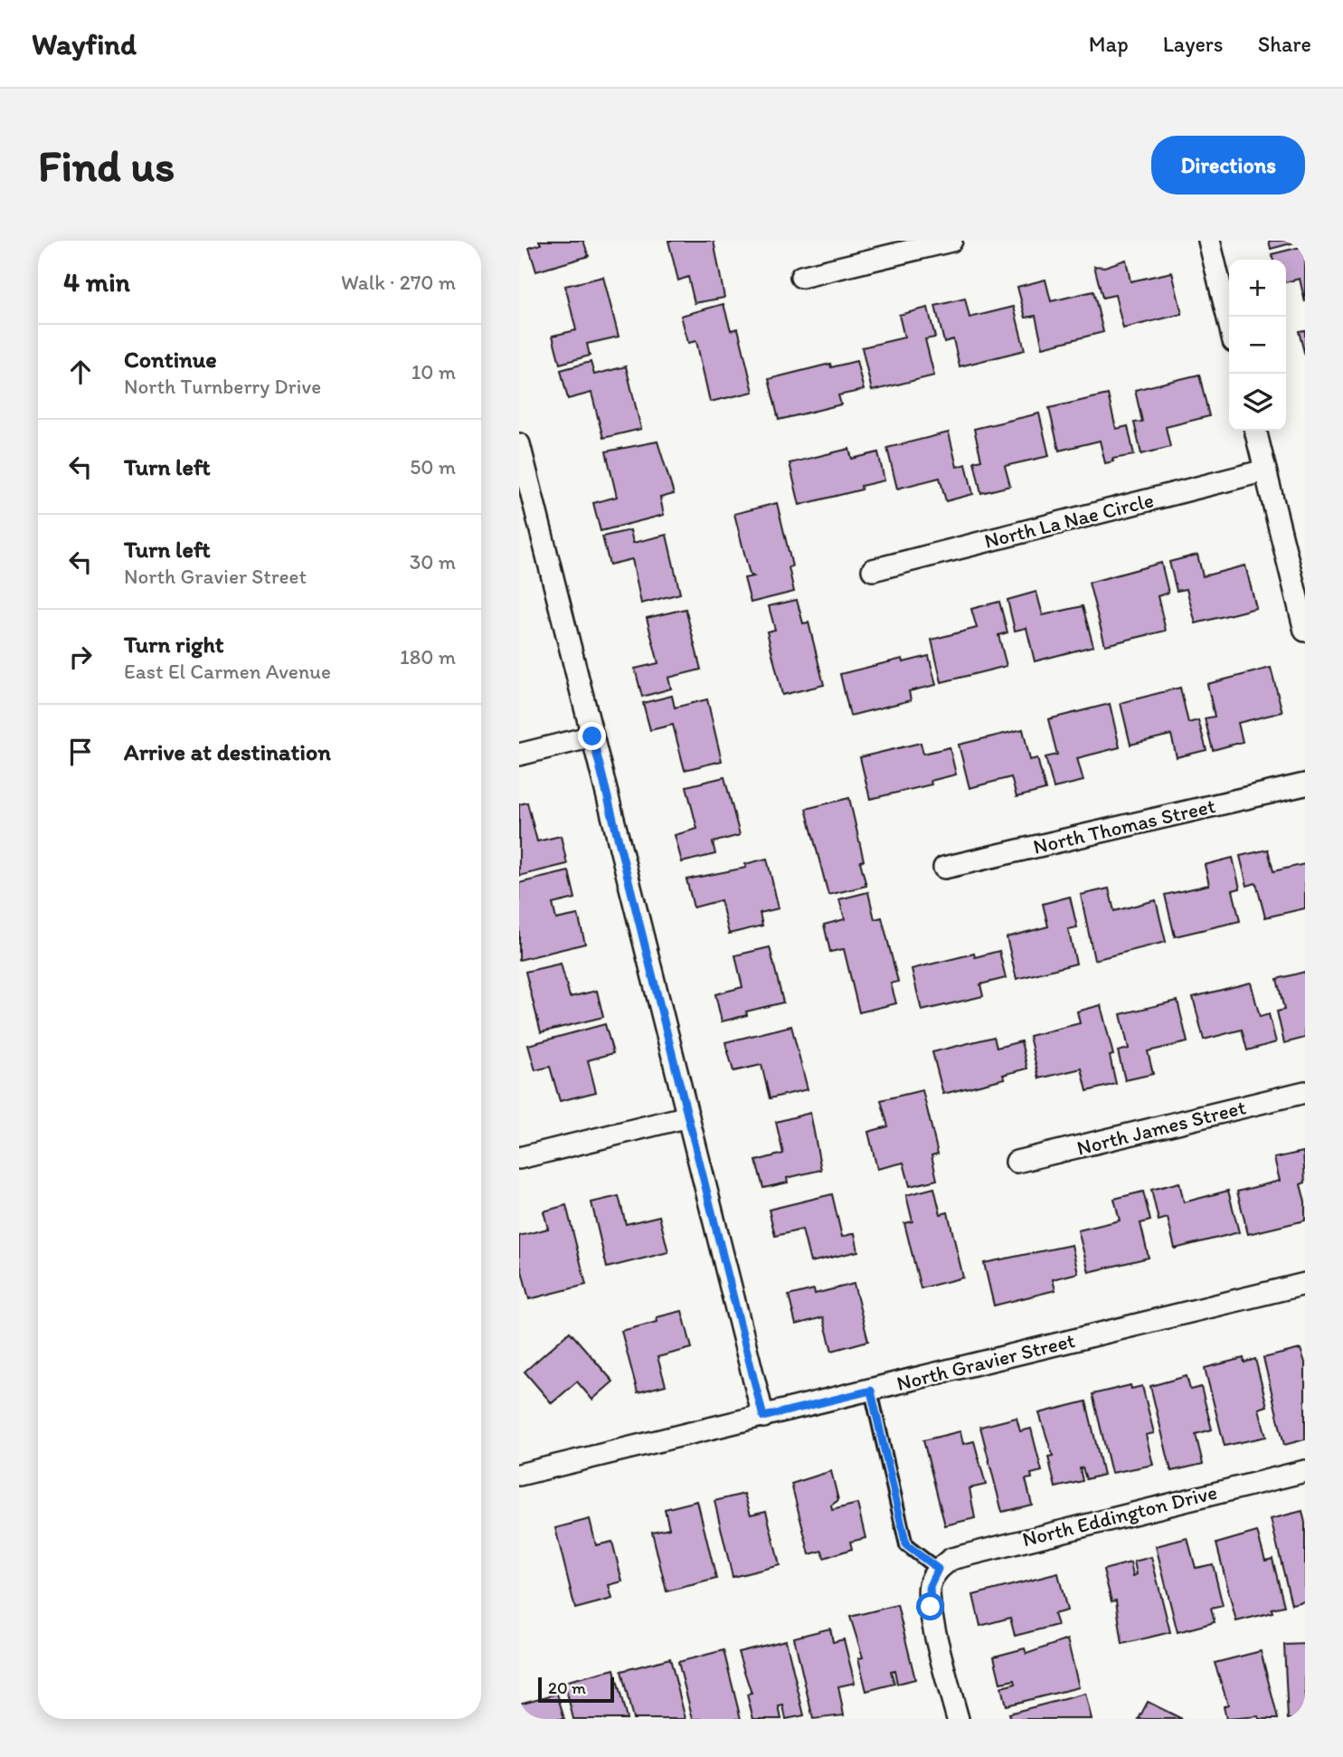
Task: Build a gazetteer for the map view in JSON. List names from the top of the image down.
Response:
{
  "streets": {
    "street": [
      "North La Nae Circle",
      "North Thomas Street",
      "North James Street",
      "North Gravier Street",
      "North Eddington Drive"
    ]
  },
  "scale_bar": "20 m",
  "page": {
    "header": "Wayfind",
    "nav": ["Map", "Layers", "Share"],
    "buttons": "Directions",
    "title": "Find us",
    "heading": ["4 min", "Walk · 270 m"],
    "map_buttons": ["+", "−"],
    "list": [
      ["Continue", "North Turnberry Drive", "10 m"],
      ["Turn left", "50 m"],
      ["Turn left", "North Gravier Street", "30 m"],
      ["Turn right", "East El Carmen Avenue", "180 m"],
      "Arrive at destination"
    ],
    "scale": "20 m"
  }
}
